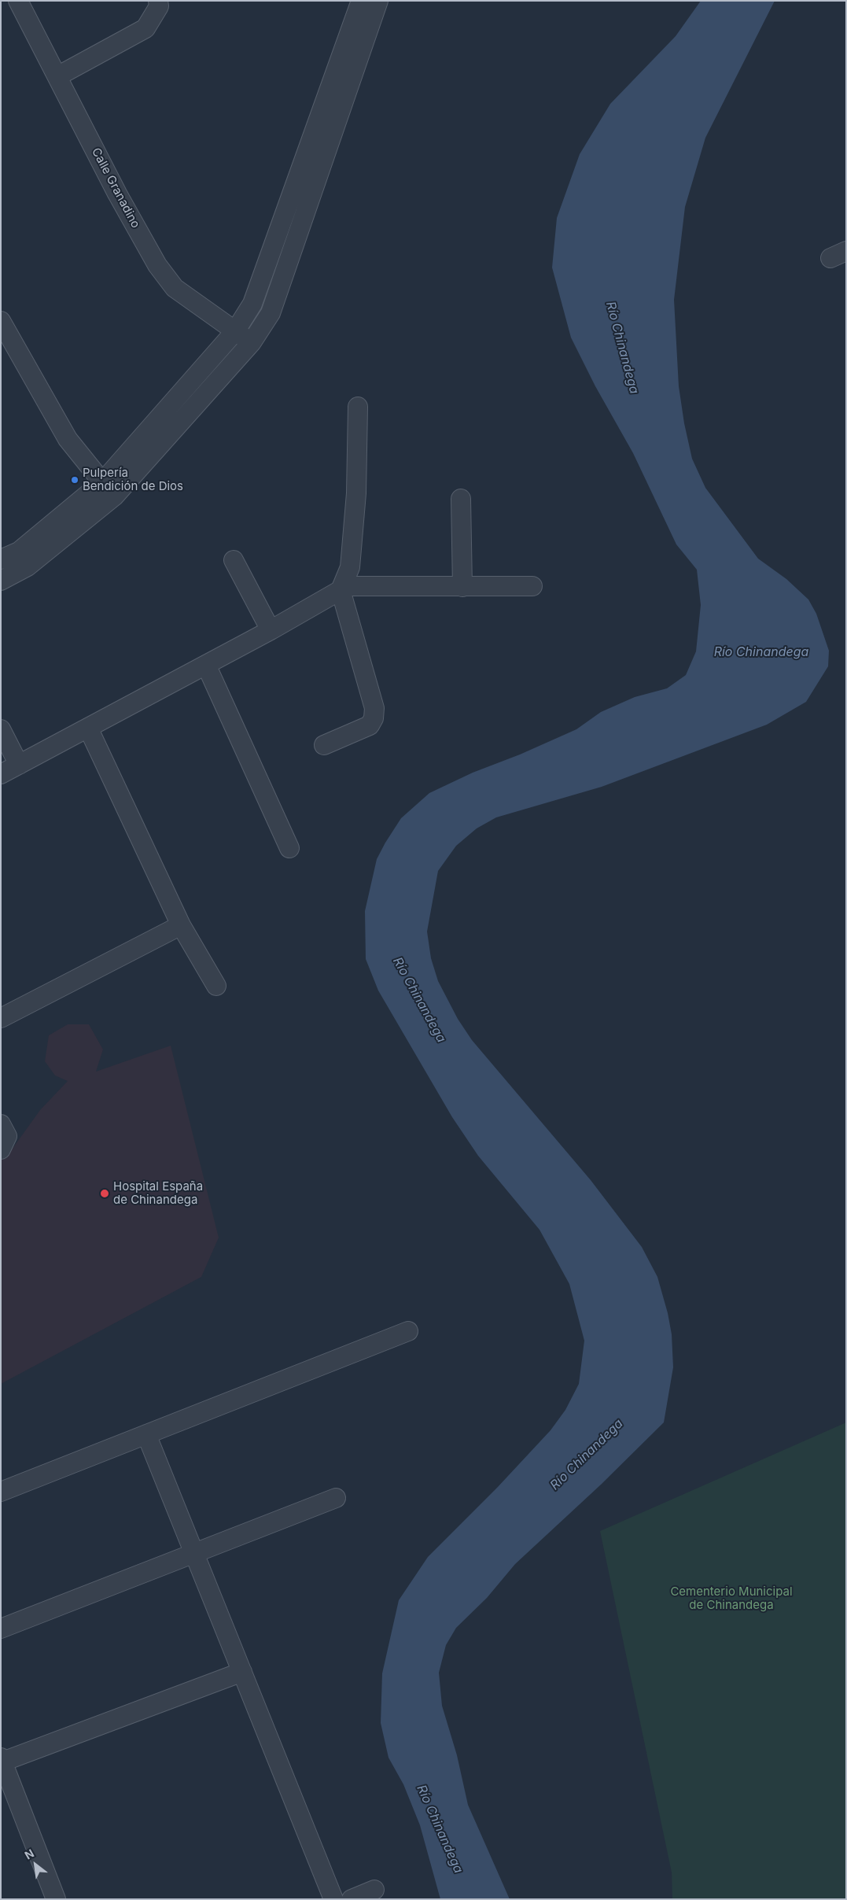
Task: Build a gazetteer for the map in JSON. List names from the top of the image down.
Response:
{
  "streets": {
    "street": ["Calle Granadino"]
  },
  "water": ["Río Chinandega"],
  "parks": ["Cementerio Municipal de Chinandega"],
  "places": ["Pulpería Bendición de Dios", "Hospital España de Chinandega"],
  "north": "top left"
}
